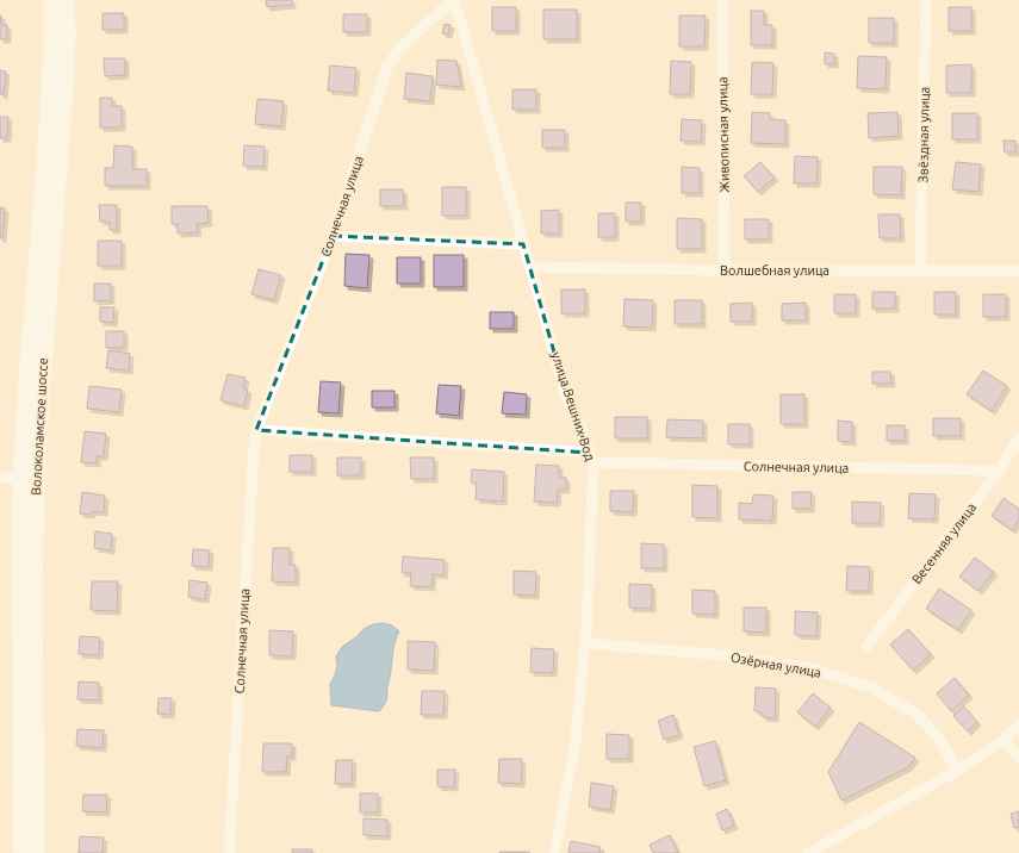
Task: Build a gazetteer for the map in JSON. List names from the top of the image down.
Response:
{
  "streets": {
    "main road": ["Волоколамское шоссе"],
    "street": [
      "Живописная улица",
      "Звёздная улица",
      "Солнечная улица",
      "Волшебная улица",
      "улица Вешних Вод",
      "Весенняя улица",
      "Озёрная улица"
    ]
  },
  "crossings": [
    ["Живописная улица", "Волшебная улица"],
    ["Звёздная улица", "Волшебная улица"],
    ["Солнечная улица", "улица Вешних Вод"],
    ["Солнечная улица", "Весенняя улица"],
    ["Волшебная улица", "улица Вешних Вод"],
    ["улица Вешних Вод", "Озёрная улица"]
  ]
}
